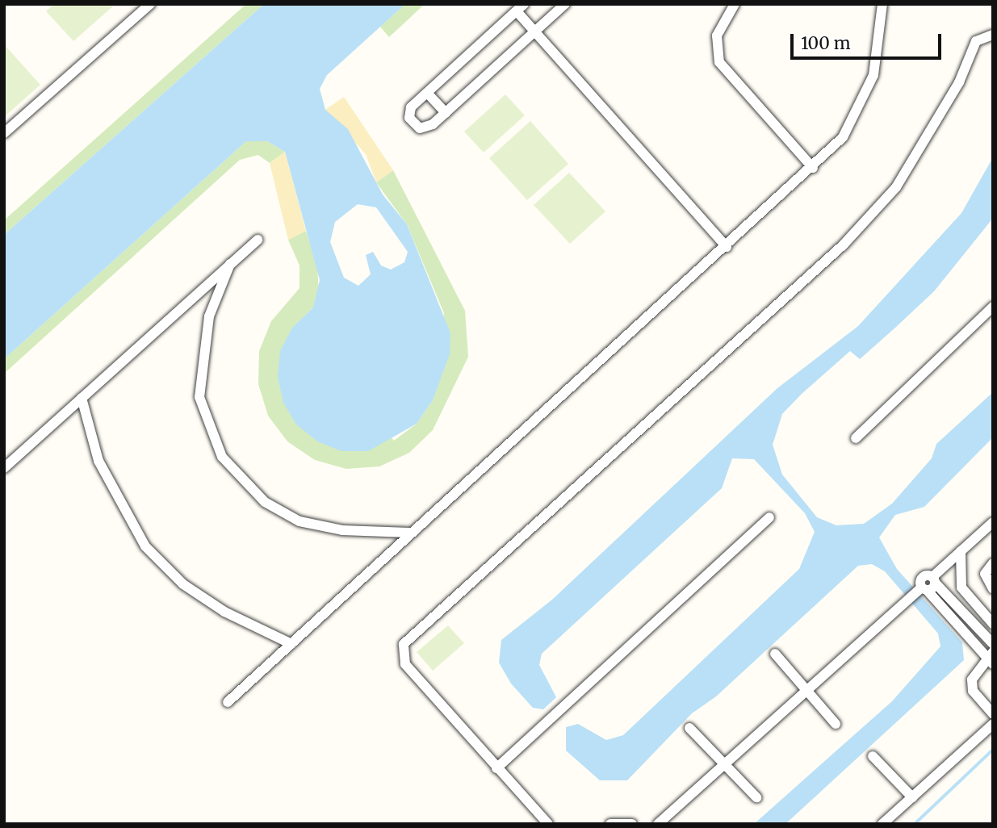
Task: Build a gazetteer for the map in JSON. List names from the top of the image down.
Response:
{
  "scale_bar": "100 m"
}
